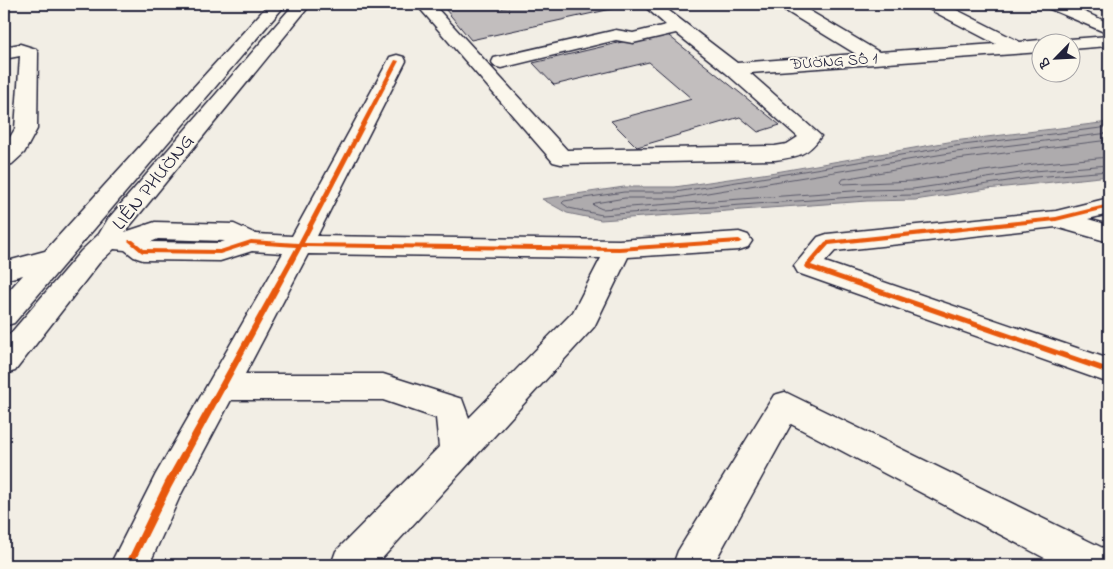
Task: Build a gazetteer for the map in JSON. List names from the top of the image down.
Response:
{
  "streets": {
    "street": ["ĐƯỜNG SỐ 1", "LIÊN PHƯỜNG"]
  },
  "north": "bottom left"
}
